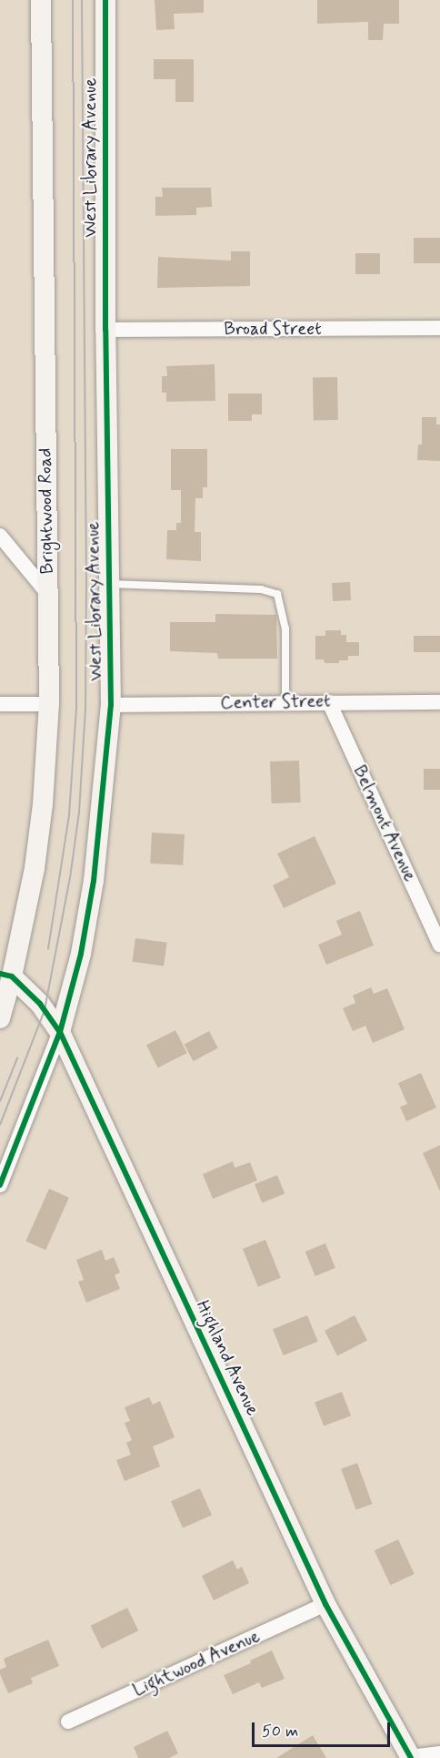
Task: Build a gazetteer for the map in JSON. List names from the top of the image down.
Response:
{
  "streets": {
    "street": [
      "West Library Avenue",
      "Broad Street",
      "Brightwood Road",
      "Center Street",
      "Belmont Avenue",
      "Highland Avenue",
      "Lightwood Avenue"
    ]
  },
  "crossings": [
    ["West Library Avenue", "Broad Street"],
    ["West Library Avenue", "Center Street"],
    ["West Library Avenue", "Highland Avenue"],
    ["Brightwood Road", "Highland Avenue"],
    ["Center Street", "Belmont Avenue"],
    ["Highland Avenue", "Lightwood Avenue"]
  ],
  "scale_bar": "50 m"
}
